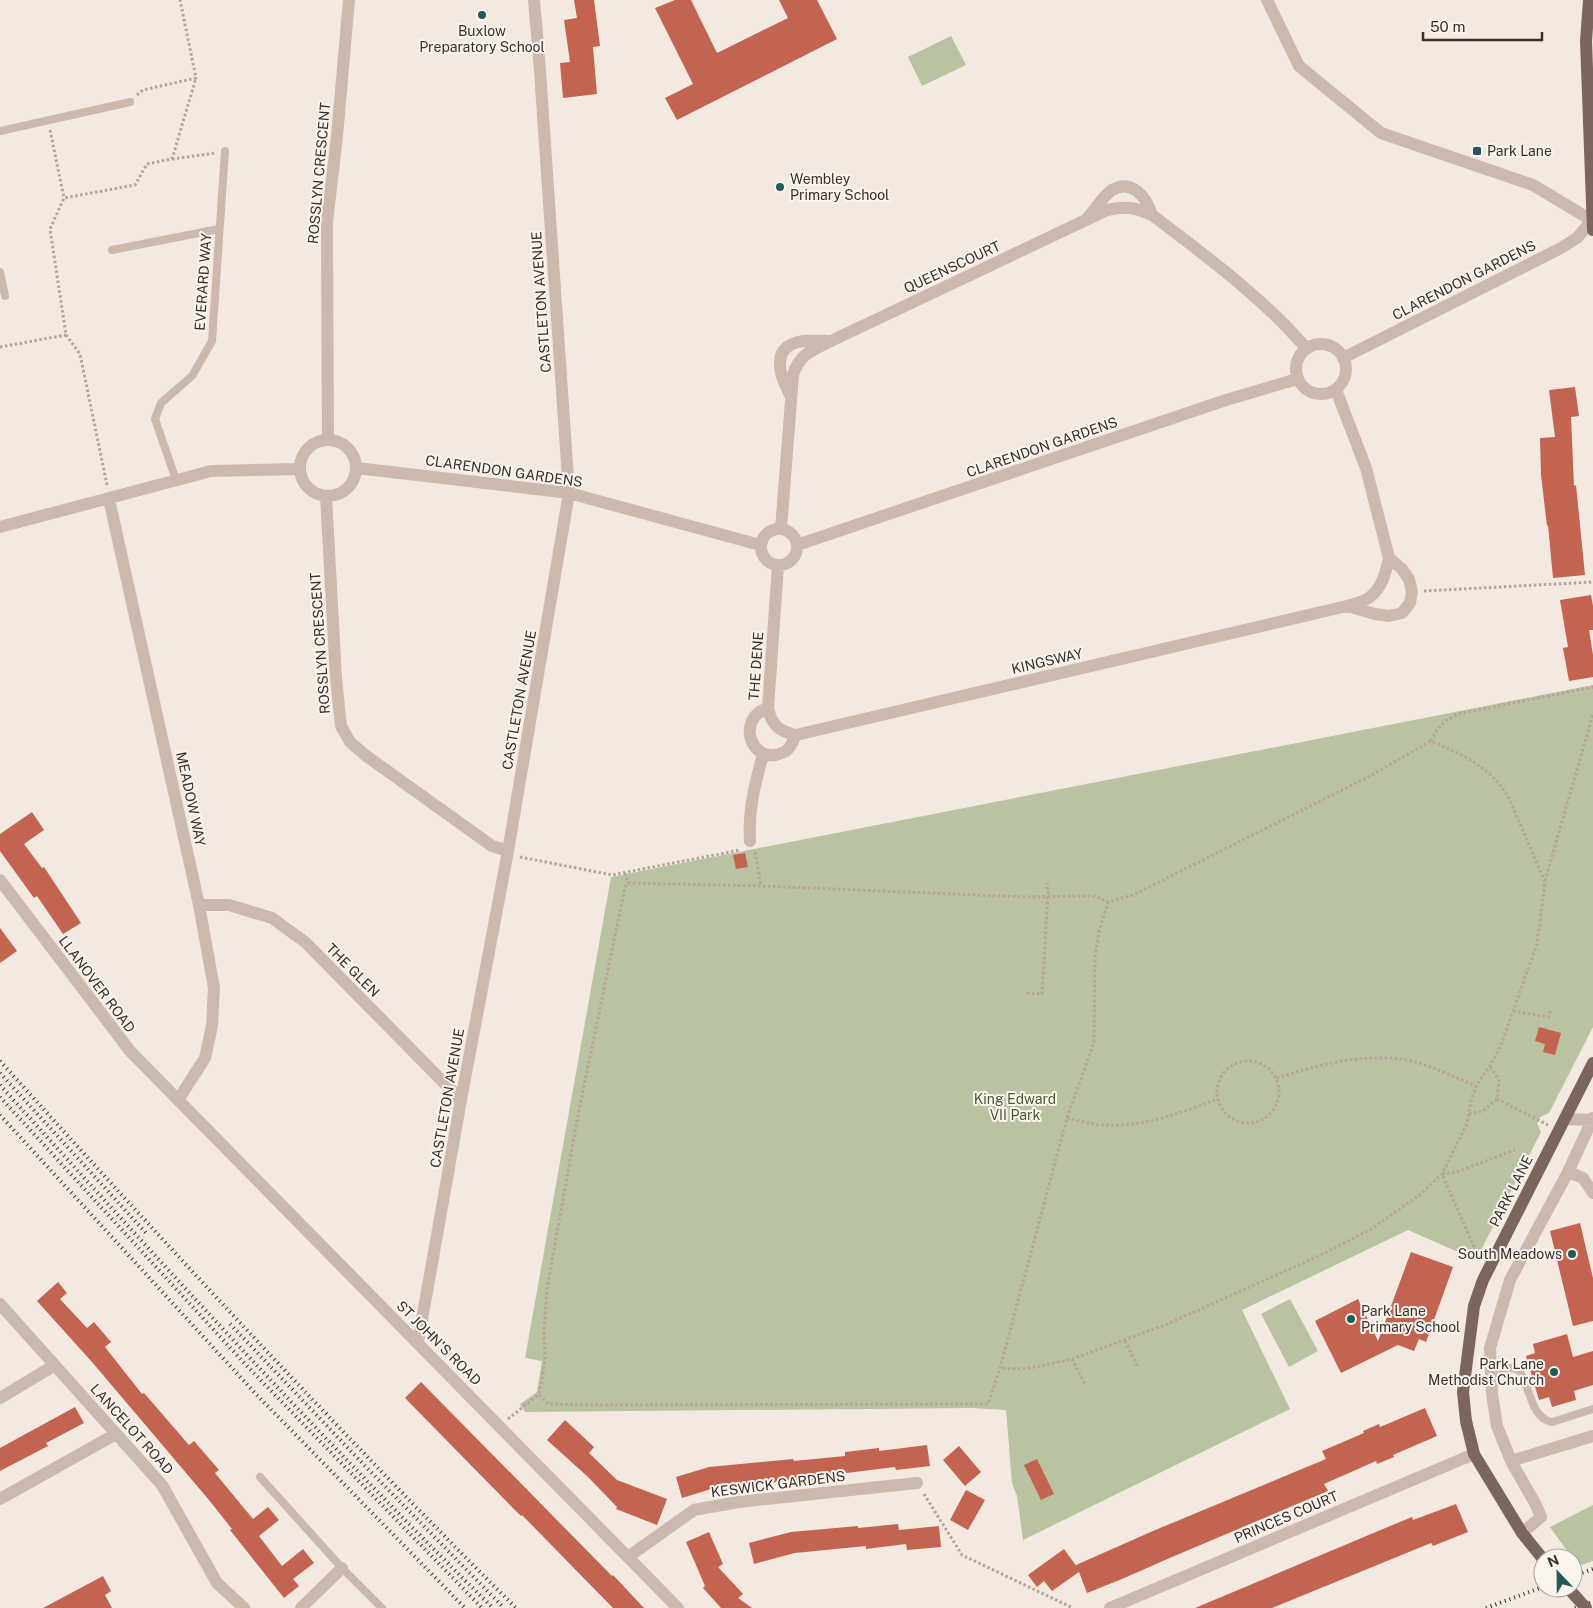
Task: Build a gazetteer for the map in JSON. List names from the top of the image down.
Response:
{
  "streets": {
    "main road": ["PARK LANE"],
    "street": [
      "ROSSLYN CRESCENT",
      "QUEENSCOURT",
      "CLARENDON GARDENS",
      "CASTLETON AVENUE",
      "KINGSWAY",
      "THE DENE",
      "MEADOW WAY",
      "THE GLEN",
      "LLANOVER ROAD",
      "ST JOHN'S ROAD",
      "LANCELOT ROAD",
      "KESWICK GARDENS",
      "PRINCES COURT"
    ],
    "lane": ["EVERARD WAY"]
  },
  "crossings": [
    ["ROSSLYN CRESCENT", "CLARENDON GARDENS"],
    ["ROSSLYN CRESCENT", "CASTLETON AVENUE"],
    ["QUEENSCOURT", "CLARENDON GARDENS"],
    ["QUEENSCOURT", "THE DENE"],
    ["CLARENDON GARDENS", "CASTLETON AVENUE"],
    ["CLARENDON GARDENS", "THE DENE"],
    ["CASTLETON AVENUE", "THE GLEN"],
    ["CASTLETON AVENUE", "ST JOHN'S ROAD"],
    ["MEADOW WAY", "THE GLEN"],
    ["MEADOW WAY", "LLANOVER ROAD"],
    ["MEADOW WAY", "ST JOHN'S ROAD"],
    ["LLANOVER ROAD", "ST JOHN'S ROAD"],
    ["PARK LANE", "PRINCES COURT"],
    ["ST JOHN'S ROAD", "KESWICK GARDENS"]
  ],
  "parks": ["King Edward VII Park"],
  "places": {
    "other": [
      "Buxlow Preparatory School",
      "Wembley Primary School",
      "South Meadows",
      "Park Lane Primary School",
      "Park Lane Methodist Church"
    ],
    "transit": ["Park Lane"]
  },
  "scale_bar": "50 m",
  "north": "top"
}
